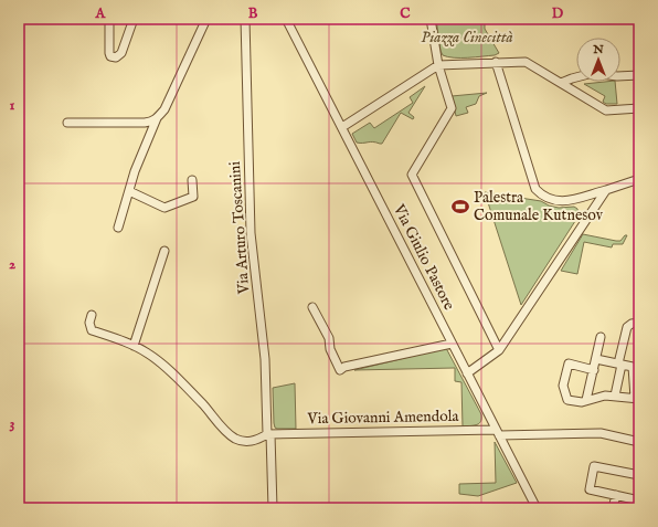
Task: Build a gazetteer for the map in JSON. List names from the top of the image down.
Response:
{
  "streets": {
    "street": ["Via Arturo Toscanini", "Via Giulio Pastore", "Via Giovanni Amendola"]
  },
  "crossings": [
    ["Via Arturo Toscanini", "Via Giovanni Amendola"],
    ["Via Giulio Pastore", "Via Giovanni Amendola"]
  ],
  "parks": ["Piazza Cinecittà"],
  "places": {
    "sports": ["Palestra Comunale Kutnesov"]
  },
  "north": "top",
  "grid": {
    "columns": [
      "A",
      "B",
      "C",
      "D"
    ],
    "rows": ["1", "2", "3"]
  }
}
